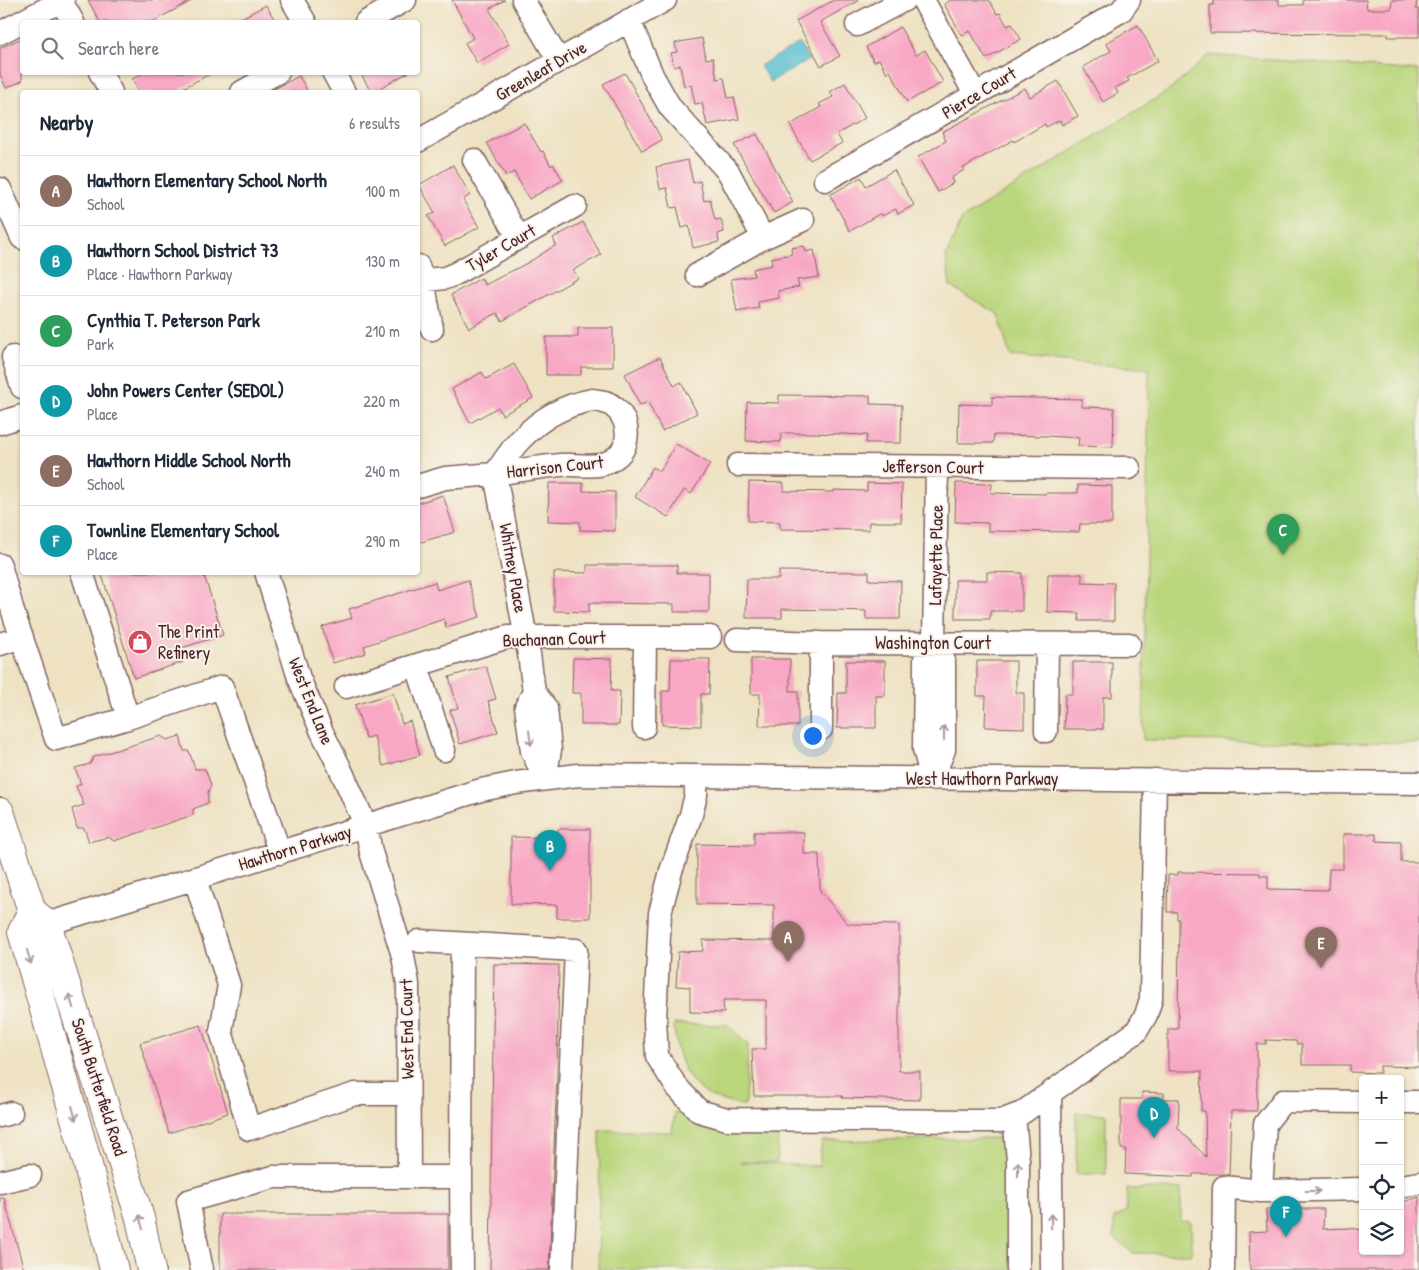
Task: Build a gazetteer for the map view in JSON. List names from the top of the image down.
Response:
{
  "streets": {
    "main road": ["South Butterfield Road"],
    "street": [
      "Greenleaf Drive",
      "Pierce Court",
      "Tyler Court",
      "Harrison Court",
      "Jefferson Court",
      "Lafayette Place",
      "Whitney Place",
      "Buchanan Court",
      "Washington Court",
      "West End Lane",
      "West Hawthorn Parkway",
      "Hawthorn Parkway",
      "West End Court"
    ]
  },
  "crossings": [
    ["Harrison Court", "Whitney Place"],
    ["Jefferson Court", "Lafayette Place"],
    ["Lafayette Place", "Washington Court"],
    ["Lafayette Place", "West Hawthorn Parkway"],
    ["Whitney Place", "Buchanan Court"],
    ["Whitney Place", "West Hawthorn Parkway"],
    ["Whitney Place", "Hawthorn Parkway"],
    ["West End Lane", "Hawthorn Parkway"],
    ["West End Lane", "West End Court"],
    ["West Hawthorn Parkway", "Hawthorn Parkway"],
    ["Hawthorn Parkway", "West End Court"],
    ["Hawthorn Parkway", "South Butterfield Road"]
  ],
  "places": {
    "shop": ["The Print Refinery"]
  },
  "page": {
    "search": "Search here",
    "heading": ["Nearby", "6 results"],
    "list": [
      {
        "mark": "A",
        "name": "Hawthorn Elementary School North",
        "note": "School",
        "value": "100 m"
      },
      {
        "mark": "B",
        "name": "Hawthorn School District 73",
        "note": "Place · Hawthorn Parkway",
        "value": "130 m"
      },
      {
        "mark": "C",
        "name": "Cynthia T. Peterson Park",
        "note": "Park",
        "value": "210 m"
      },
      {
        "mark": "D",
        "name": "John Powers Center (SEDOL)",
        "note": "Place",
        "value": "220 m"
      },
      {
        "mark": "E",
        "name": "Hawthorn Middle School North",
        "note": "School",
        "value": "240 m"
      },
      {
        "mark": "F",
        "name": "Townline Elementary School",
        "note": "Place",
        "value": "290 m"
      }
    ],
    "pins": [
      "C",
      "B",
      "A",
      "E",
      "D",
      "F"
    ],
    "map_buttons": ["+", "−"]
  }
}
